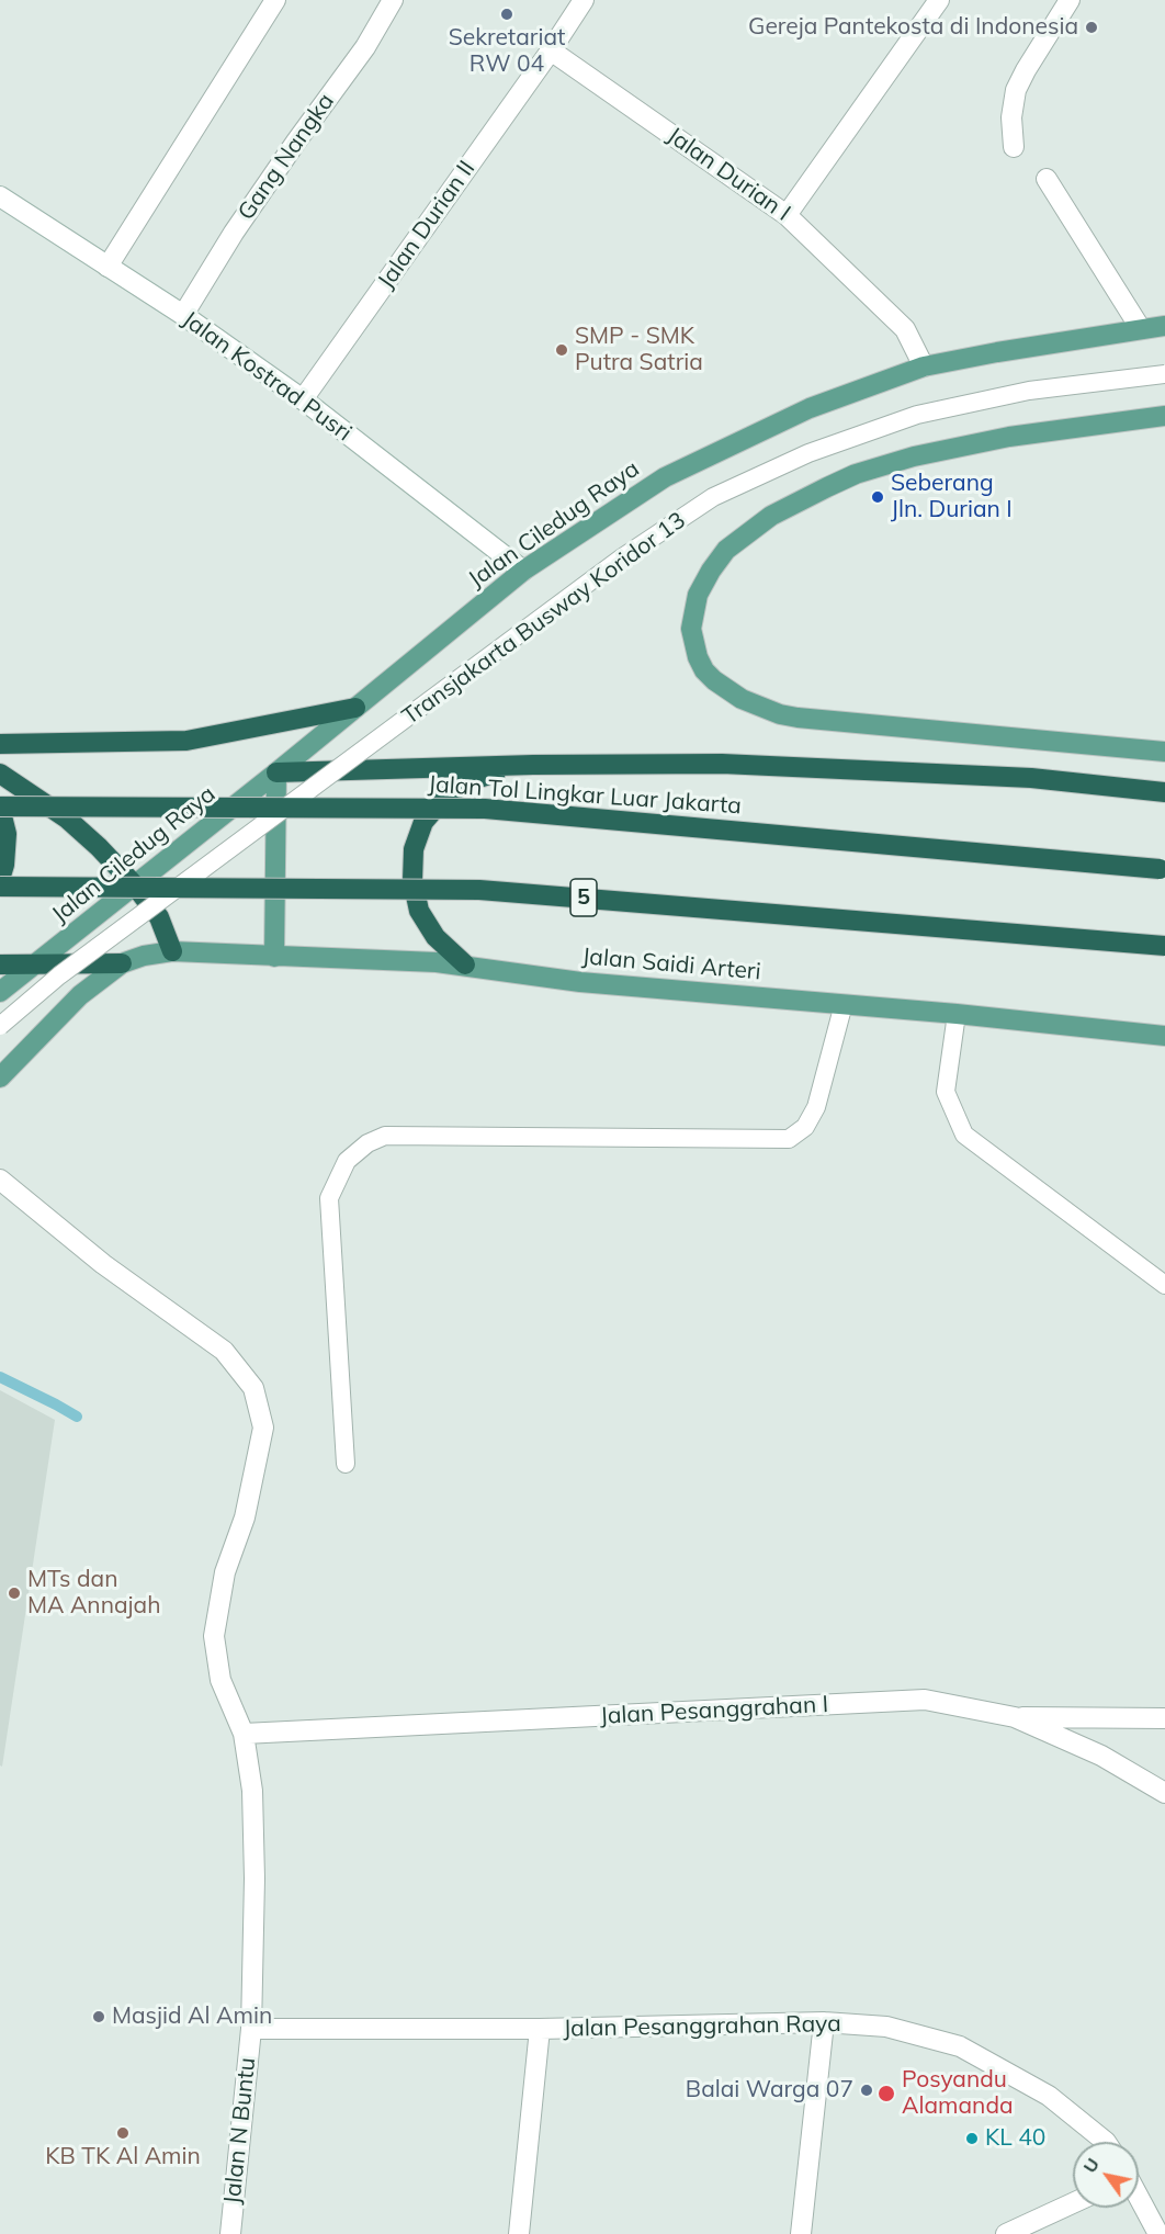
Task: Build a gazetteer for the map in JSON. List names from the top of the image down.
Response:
{
  "streets": {
    "highway": ["Jalan Tol Lingkar Luar Jakarta", "5"],
    "main road": ["Jalan Ciledug Raya", "Jalan Saidi Arteri"],
    "street": [
      "Gang Nangka",
      "Jalan Durian I",
      "Jalan Durian II",
      "Jalan Kostrad Pusri",
      "Jalan Pesanggrahan I",
      "Jalan Pesanggrahan Raya",
      "Jalan N Buntu"
    ],
    "lane": ["Transjakarta Busway Koridor 13"]
  },
  "crossings": [
    ["Gang Nangka", "Jalan Kostrad Pusri"],
    ["Jalan Durian I", "Jalan Durian II"],
    ["Jalan Durian I", "Jalan Ciledug Raya"],
    ["Jalan Durian II", "Jalan Kostrad Pusri"],
    ["Jalan Kostrad Pusri", "Jalan Ciledug Raya"],
    ["Jalan Pesanggrahan I", "Jalan N Buntu"],
    ["Jalan Pesanggrahan Raya", "Jalan N Buntu"]
  ],
  "places": [
    "Sekretariat RW 04",
    "Gereja Pantekosta di Indonesia",
    "SMP - SMK Putra Satria",
    "Seberang Jln. Durian I",
    "MTs dan MA Annajah",
    "Masjid Al Amin",
    "Balai Warga 07",
    "Posyandu Alamanda",
    "KB TK Al Amin",
    "KL 40"
  ],
  "north": "top left"
}
